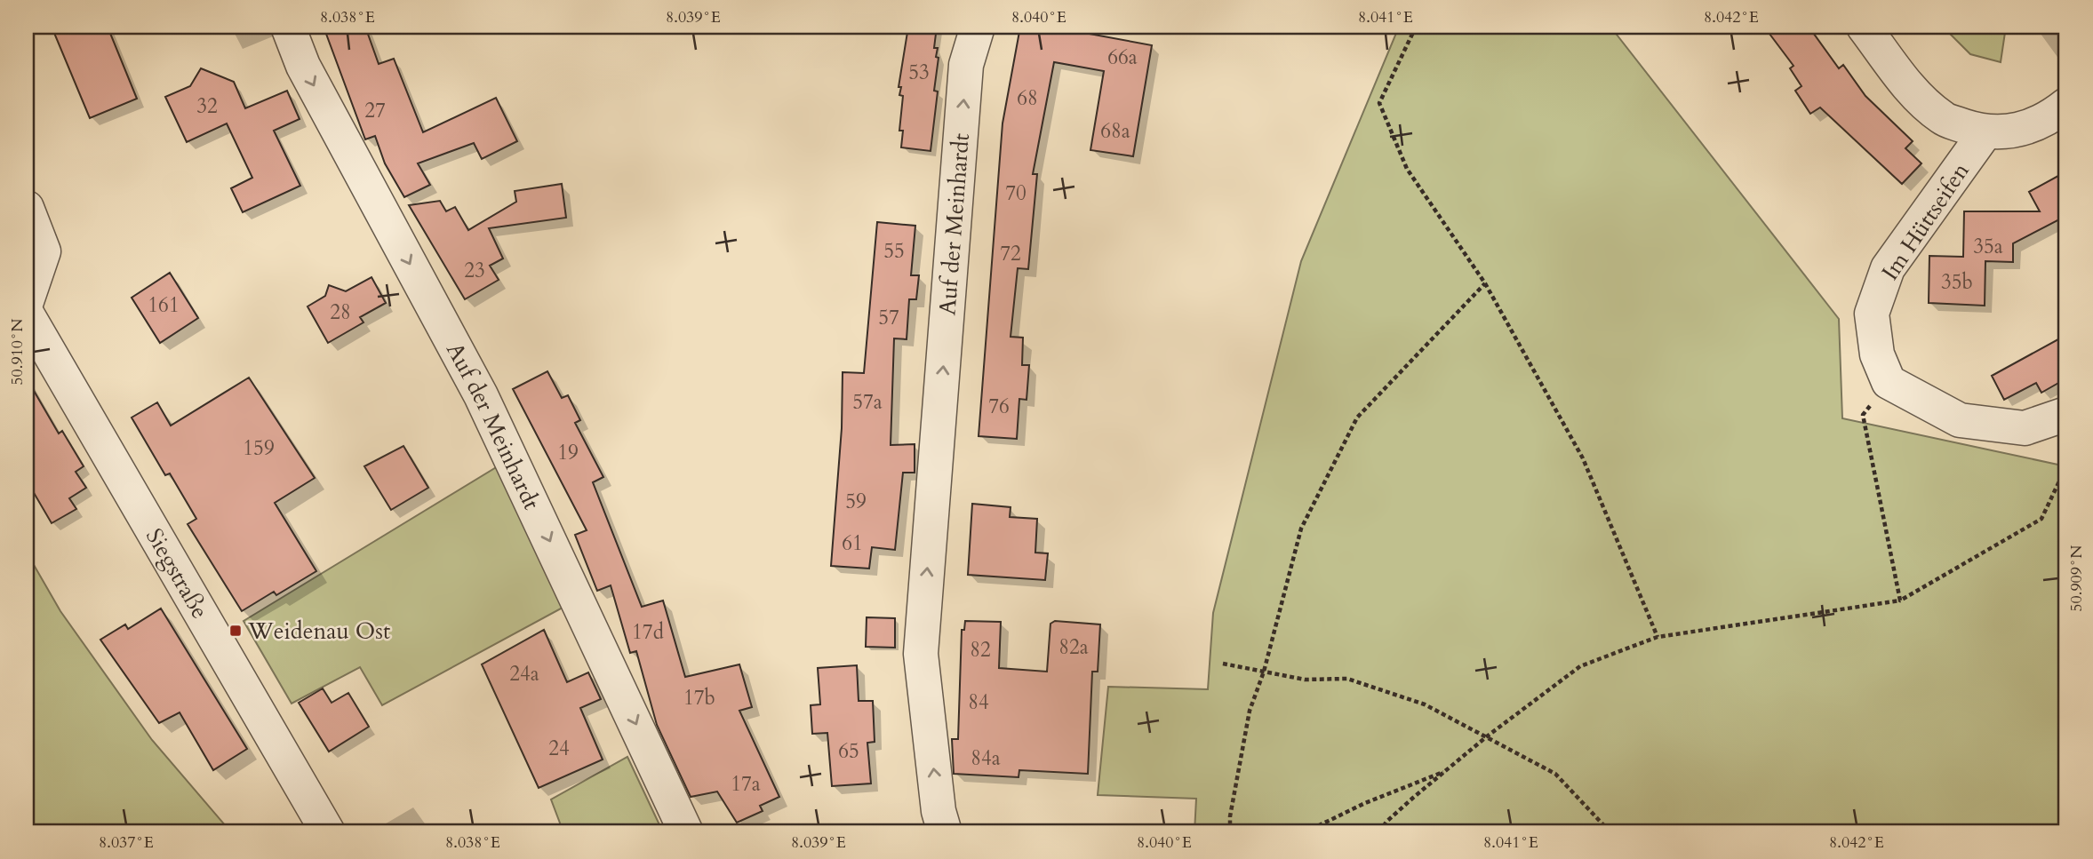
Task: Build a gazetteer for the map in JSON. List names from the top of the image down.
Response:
{
  "streets": {
    "street": ["Im Hüttseifen", "Auf der Meinhardt", "Siegstraße"]
  },
  "places": {
    "transit": ["Weidenau Ost"]
  },
  "house_numbers": [
    "66a",
    "53",
    "68",
    "32",
    "27",
    "68a",
    "70",
    "35a",
    "55",
    "72",
    "23",
    "35b",
    "161",
    "28",
    "57",
    "57a",
    "76",
    "159",
    "19",
    "59",
    "61",
    "17d",
    "82a",
    "82",
    "24a",
    "17b",
    "84",
    "24",
    "65",
    "84a",
    "17a"
  ],
  "coordinates": [
    "8.038°E",
    "8.039°E",
    "8.040°E",
    "8.041°E",
    "8.042°E",
    "50.910°N",
    "50.909°N",
    "8.037°E"
  ]
}
